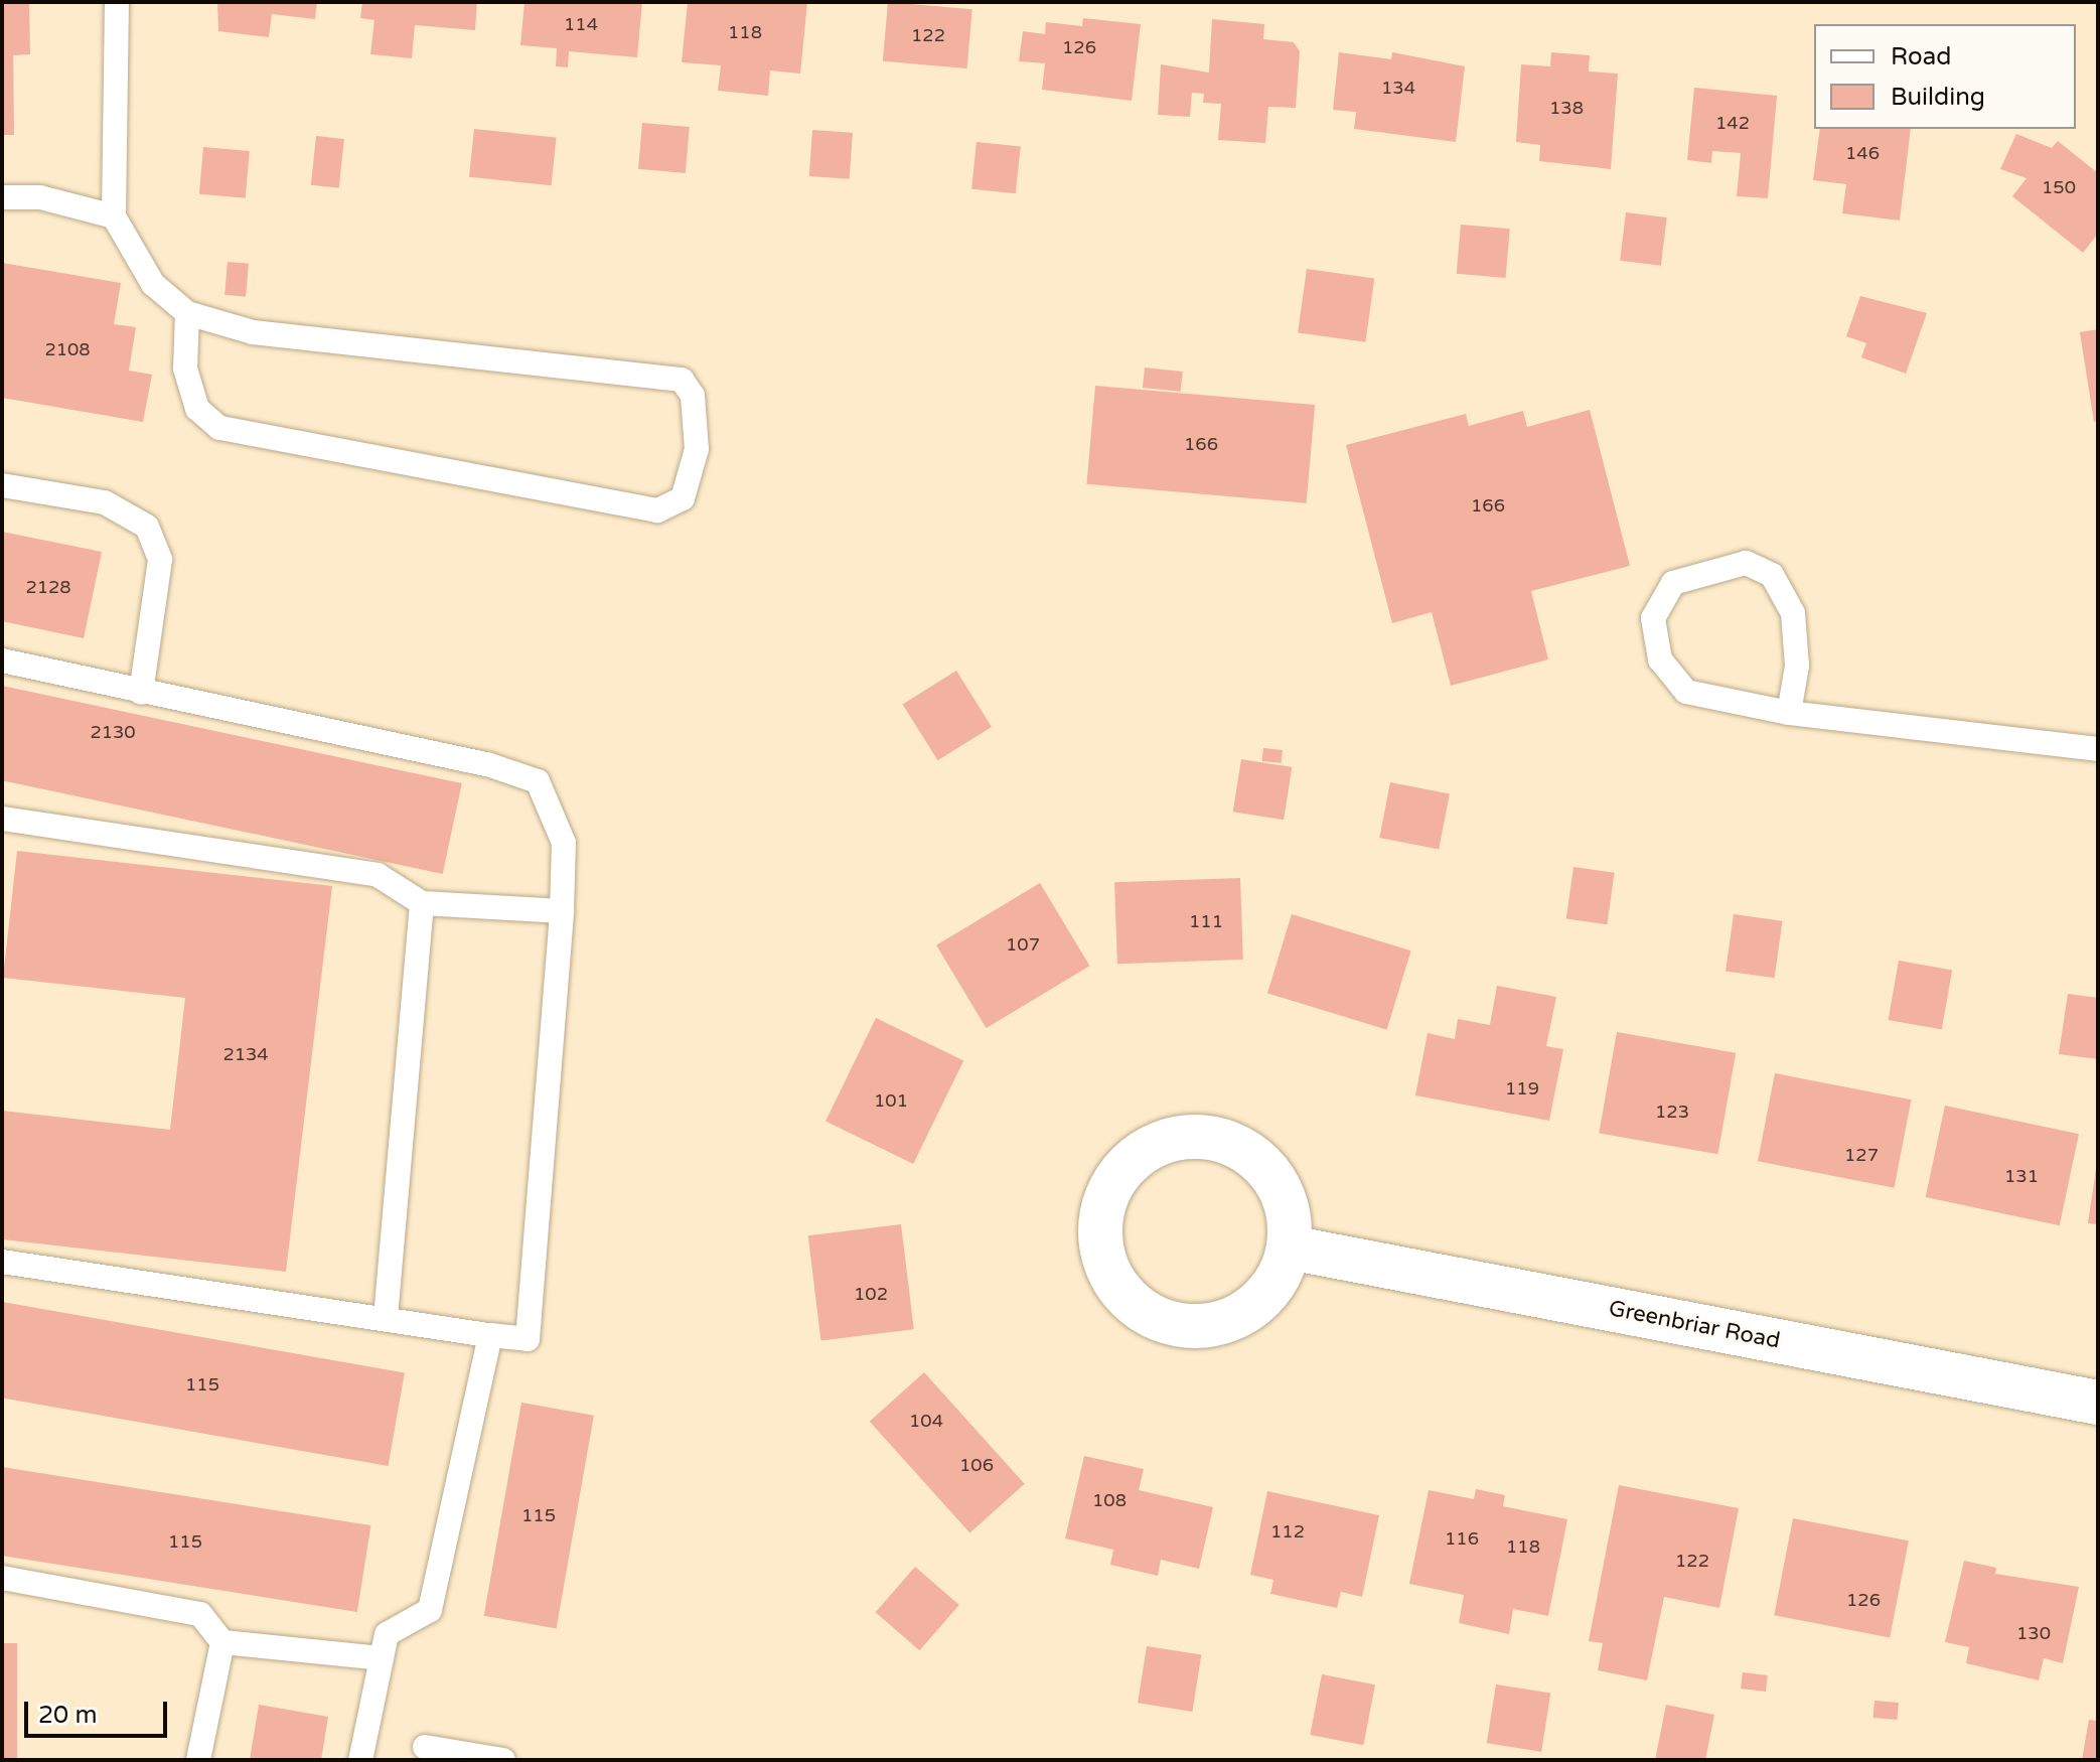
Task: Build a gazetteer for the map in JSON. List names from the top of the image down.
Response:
{
  "streets": {
    "street": ["Greenbriar Road"]
  },
  "house_numbers": [
    "114",
    "118",
    "122",
    "126",
    "134",
    "138",
    "142",
    "146",
    "150",
    "2108",
    "166",
    "166",
    "2128",
    "2130",
    "111",
    "107",
    "2134",
    "119",
    "101",
    "123",
    "127",
    "131",
    "102",
    "115",
    "104",
    "106",
    "108",
    "115",
    "112",
    "116",
    "115",
    "118",
    "122",
    "126",
    "130"
  ],
  "legend": ["Road", "Building"],
  "scale_bar": "20 m"
}
